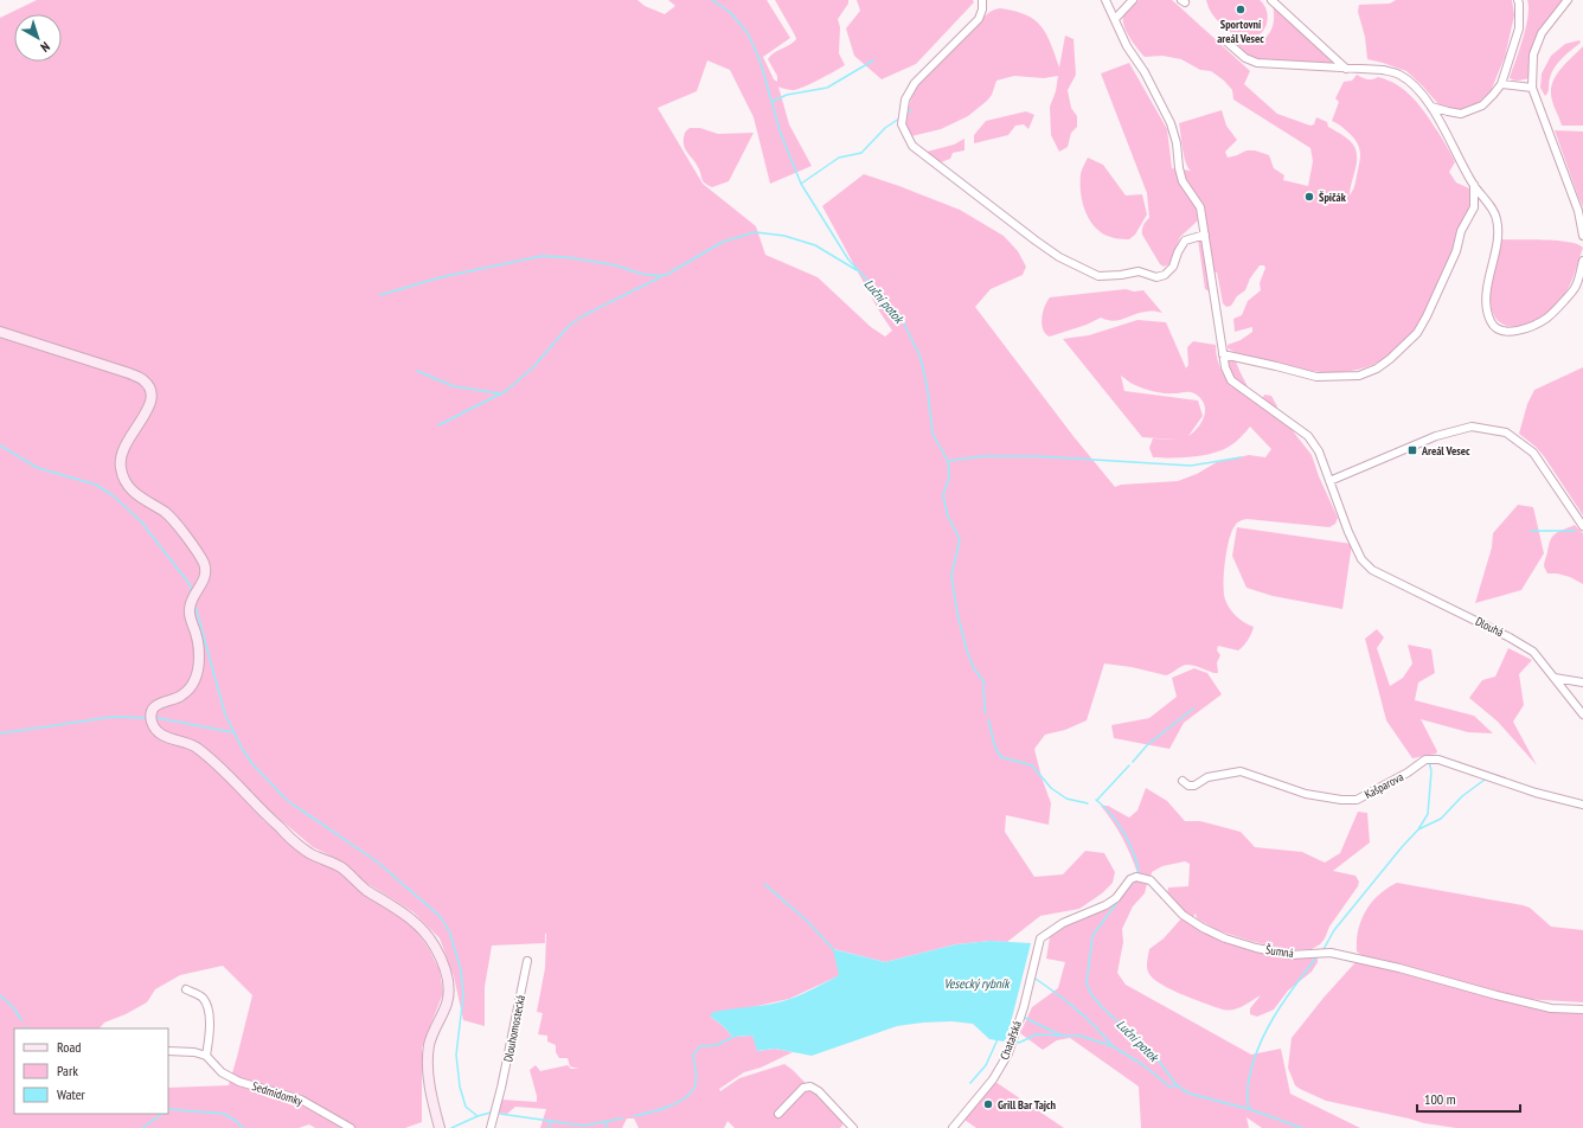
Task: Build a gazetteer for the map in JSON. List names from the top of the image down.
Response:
{
  "streets": {
    "street": [
      "Dlouhá",
      "Kašparova",
      "Šumná",
      "Dlouhomostecká",
      "Chatařská",
      "Sedmidomky"
    ]
  },
  "crossings": [
    ["Šumná", "Chatařská"]
  ],
  "water": ["Luční potok", "Vesecký rybník"],
  "places": {
    "other": ["Sportovní areál Vesec", "Špičák", "Grill Bar Tajch"],
    "transit": ["Areál Vesec"]
  },
  "legend": ["Road", "Park", "Water"],
  "scale_bar": "100 m",
  "north": "bottom right"
}
